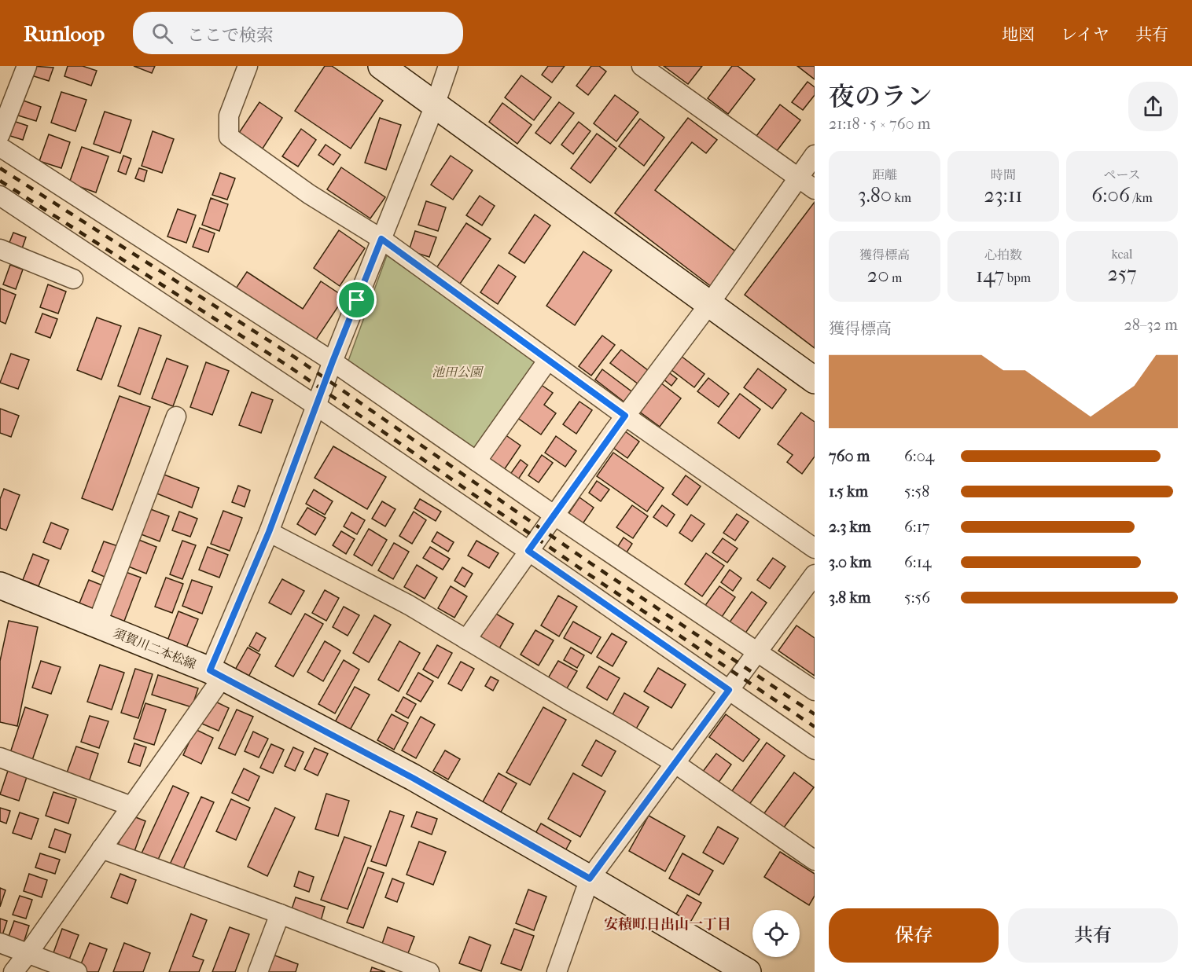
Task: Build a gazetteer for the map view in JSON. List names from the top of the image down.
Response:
{
  "streets": {
    "main road": ["須賀川二本松線"]
  },
  "districts": ["安積町日出山一丁目"],
  "parks": ["池田公園"],
  "page": {
    "header": "Runloop",
    "search": "ここで検索",
    "nav": ["地図", "レイヤ", "共有"],
    "heading": ["夜のラン", "21:18 · 5 × 760 m"],
    "stats": [
      ["距離", "3.80 km"],
      ["時間", "23:11"],
      ["ペース", "6:06 /km"],
      ["獲得標高", "20 m"],
      ["心拍数", "147 bpm"],
      ["kcal", "257"]
    ],
    "chart": ["獲得標高", "28–32 m"],
    "list": [
      {
        "name": "760 m",
        "note": "6:04"
      },
      {
        "name": "1.5 km",
        "note": "5:58"
      },
      {
        "name": "2.3 km",
        "note": "6:17"
      },
      {
        "name": "3.0 km",
        "note": "6:14"
      },
      {
        "name": "3.8 km",
        "note": "5:56"
      }
    ],
    "buttons": ["保存", "共有"]
  }
}
